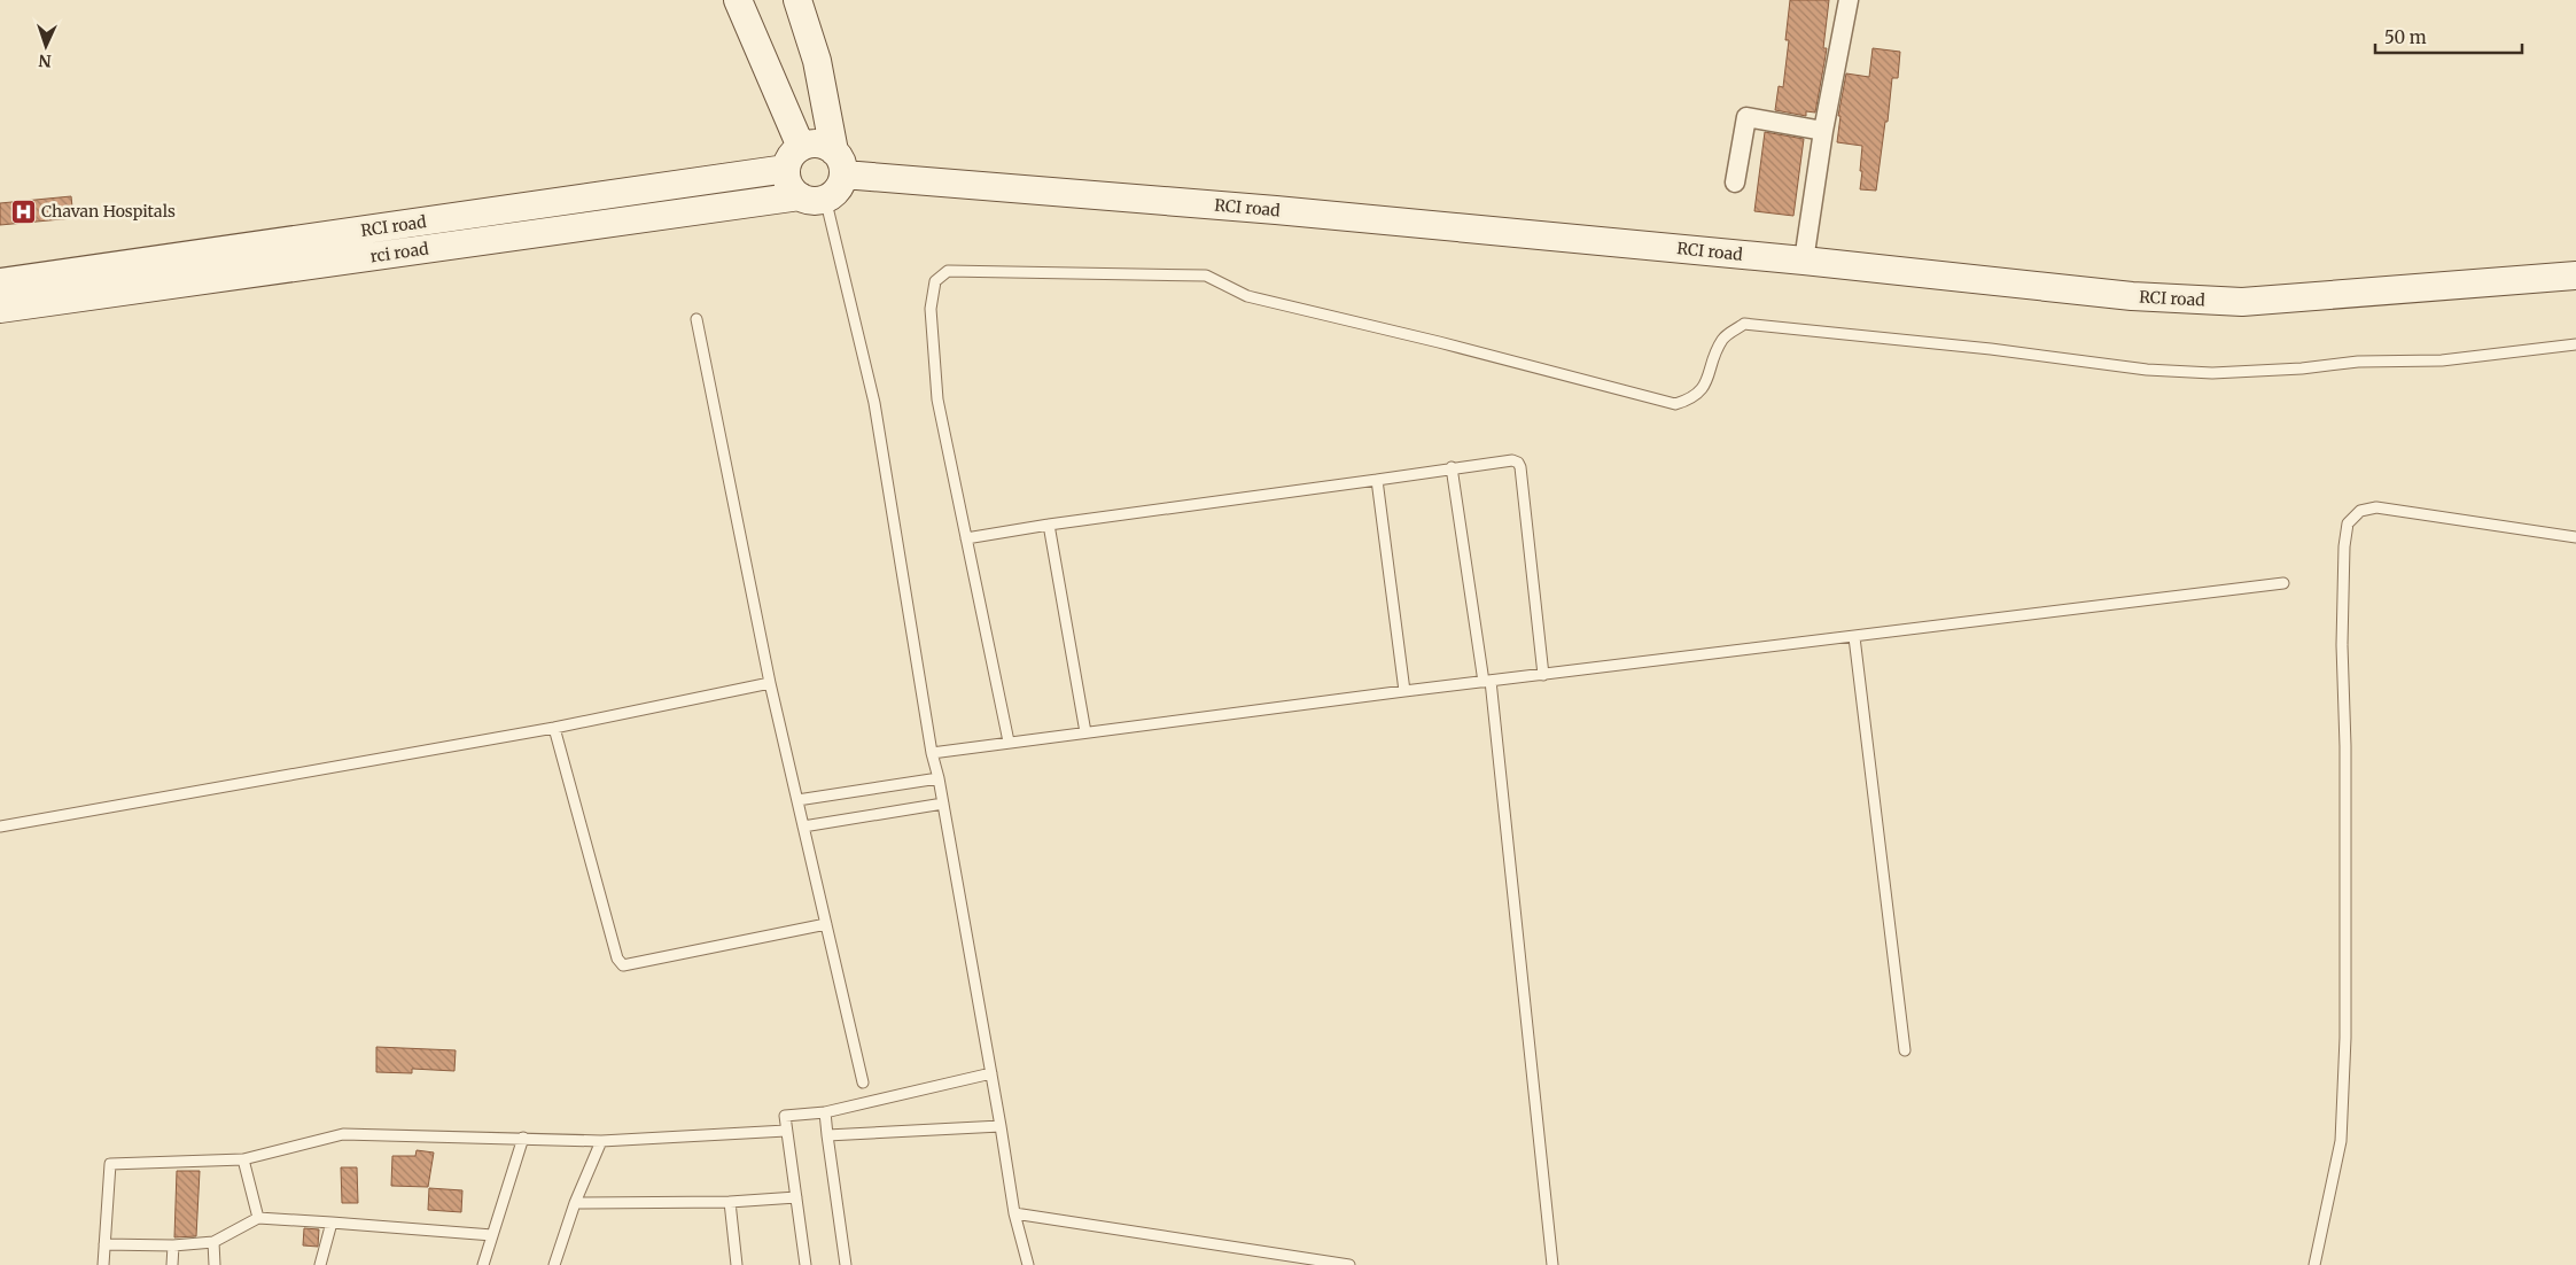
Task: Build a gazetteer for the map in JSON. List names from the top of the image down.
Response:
{
  "streets": {
    "main road": ["RCI road", "rci road"]
  },
  "crossings": [
    ["RCI road", "rci road"]
  ],
  "places": {
    "hospital": ["Chavan Hospitals"]
  },
  "scale_bar": "50 m",
  "north": "bottom"
}
